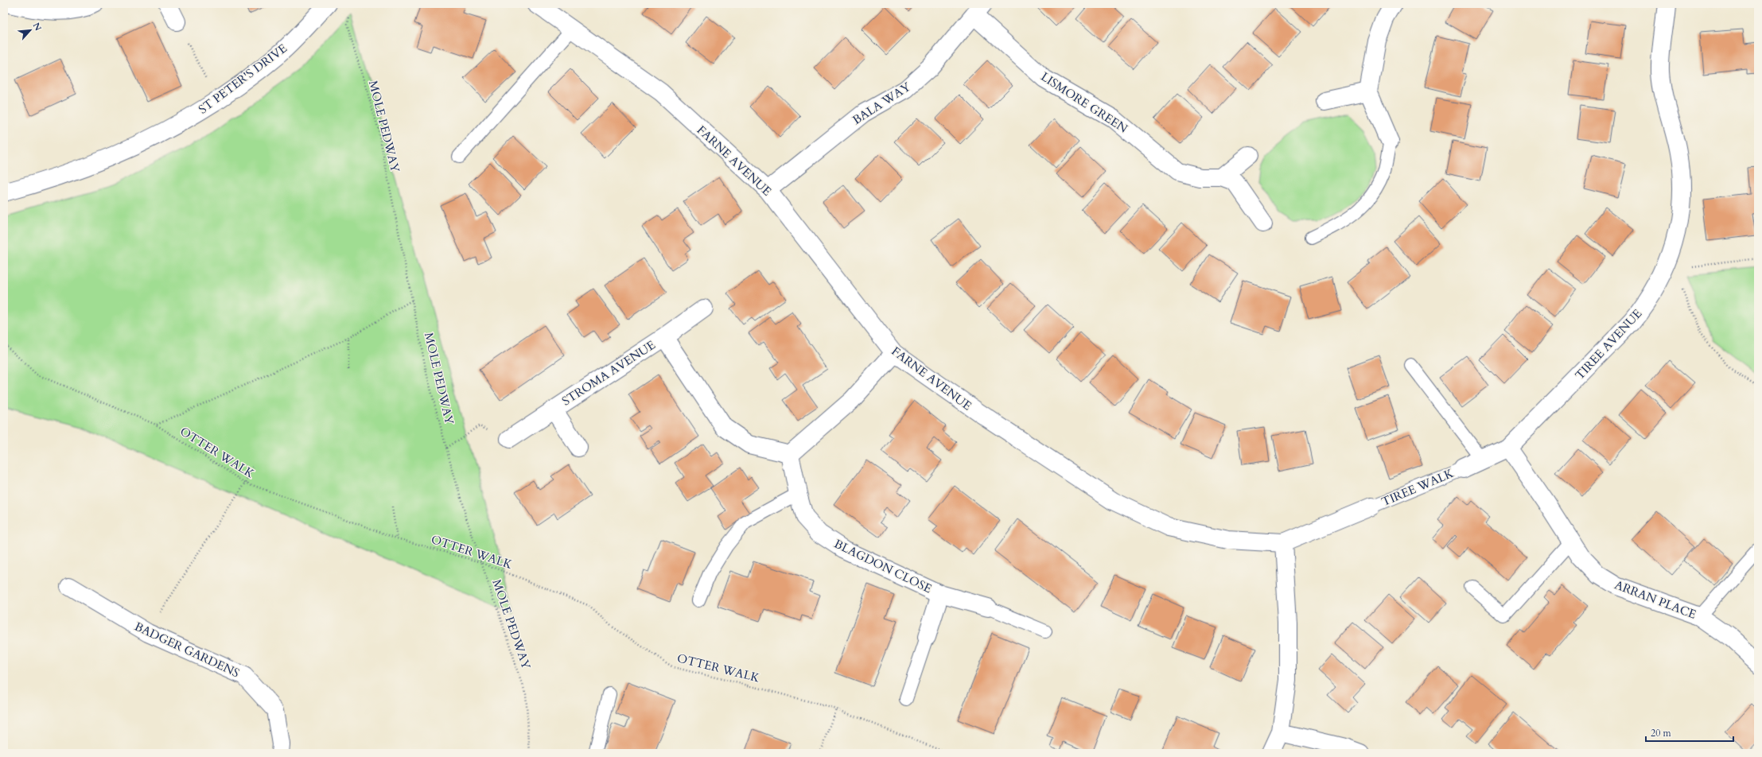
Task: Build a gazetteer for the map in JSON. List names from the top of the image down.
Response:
{
  "streets": {
    "street": [
      "ST PETER'S DRIVE",
      "LISMORE GREEN",
      "BALA WAY",
      "FARNE AVENUE",
      "TIREE AVENUE",
      "STROMA AVENUE",
      "BLAGDON CLOSE",
      "ARRAN PLACE",
      "BADGER GARDENS"
    ],
    "lane": ["TIREE WALK"],
    "path": ["MOLE PEDWAY", "OTTER WALK"]
  },
  "crossings": [
    ["LISMORE GREEN", "BALA WAY"],
    ["BALA WAY", "FARNE AVENUE"],
    ["MOLE PEDWAY", "OTTER WALK"],
    ["FARNE AVENUE", "TIREE WALK"],
    ["TIREE AVENUE", "TIREE WALK"],
    ["TIREE AVENUE", "ARRAN PLACE"],
    ["STROMA AVENUE", "BLAGDON CLOSE"]
  ],
  "scale_bar": "20 m",
  "north": "top right"
}
